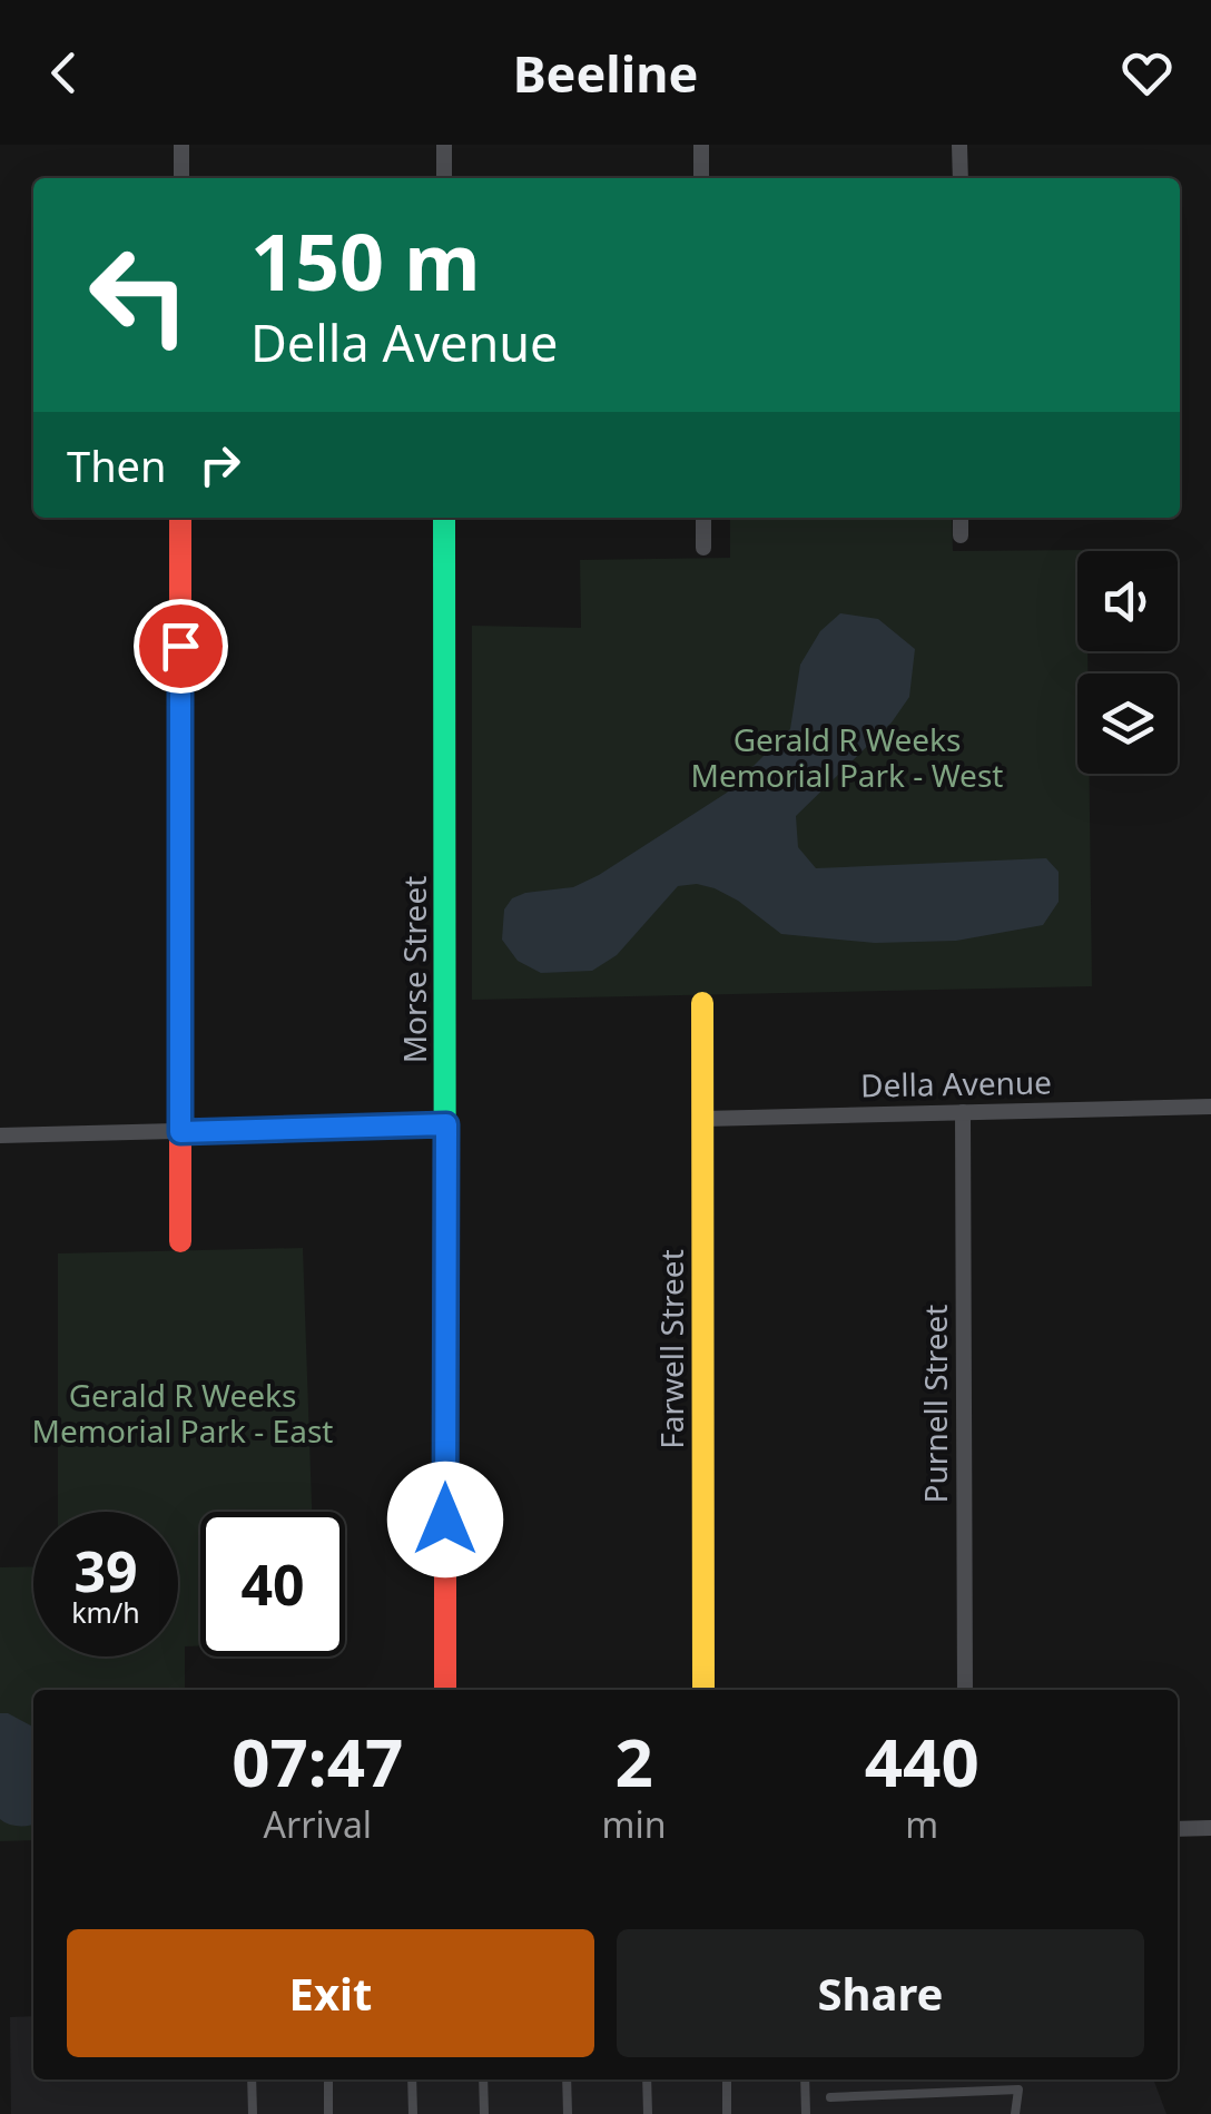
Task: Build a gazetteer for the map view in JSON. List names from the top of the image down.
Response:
{
  "streets": {
    "street": [
      "Morse Street",
      "Della Avenue",
      "Farwell Street",
      "Purnell Street"
    ]
  },
  "crossings": [
    ["Della Avenue", "Farwell Street"],
    ["Della Avenue", "Purnell Street"]
  ],
  "parks": ["Gerald R Weeks Memorial Park - West", "Gerald R Weeks Memorial Park - East"],
  "page": {
    "header": "Beeline",
    "turn": ["150 m", "Della Avenue"],
    "then": "Then",
    "speed": "39 km/h",
    "limit": "40",
    "eta": [
      "07:47",
      "Arrival",
      "2",
      "min",
      "440",
      "m"
    ],
    "buttons": ["Exit", "Share"]
  }
}
